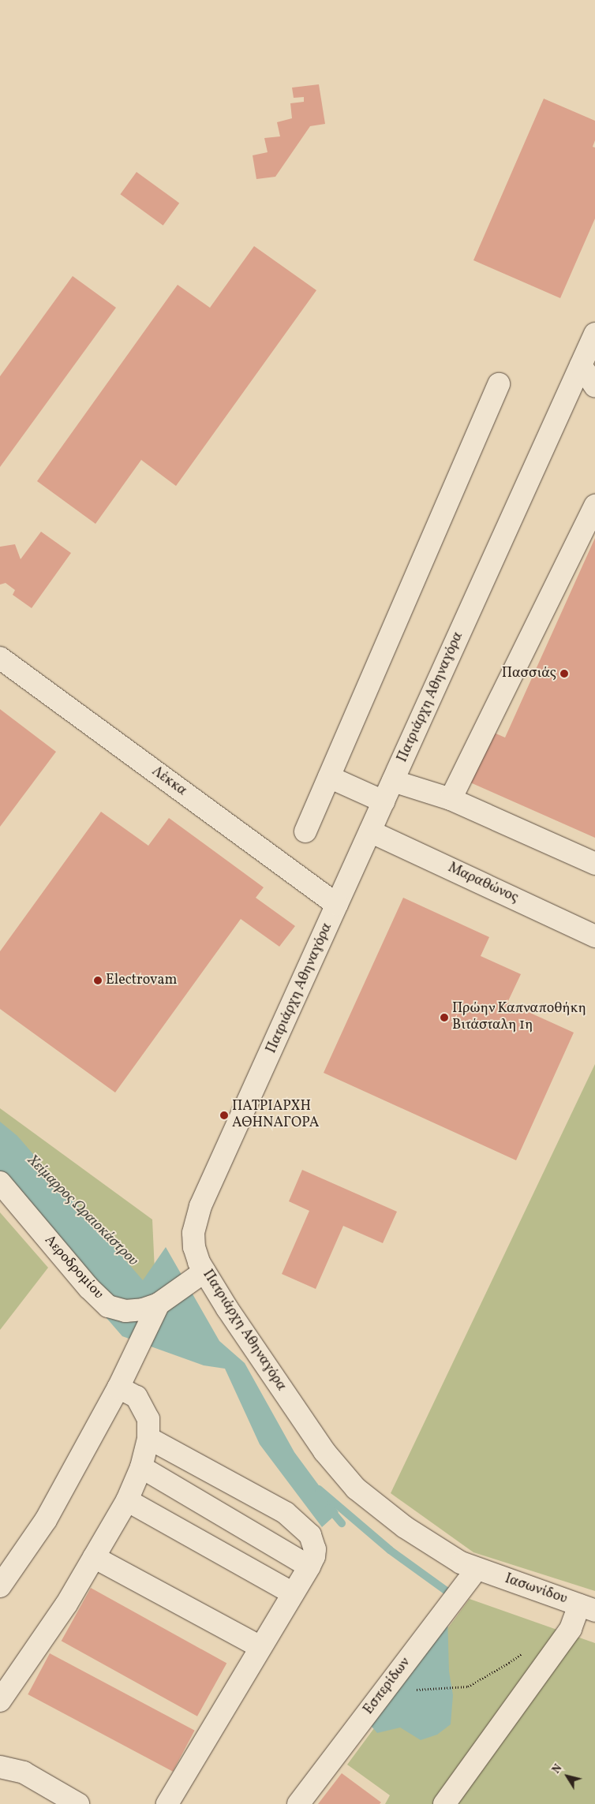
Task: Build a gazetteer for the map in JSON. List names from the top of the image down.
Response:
{
  "streets": {
    "street": [
      "Πατριάρχη Αθηναγόρα",
      "Λέκκα",
      "Μαραθώνος",
      "Αεροδρομίου",
      "Ιασωνίδου",
      "Εσπερίδων"
    ]
  },
  "crossings": [
    ["Πατριάρχη Αθηναγόρα", "Λέκκα"],
    ["Πατριάρχη Αθηναγόρα", "Μαραθώνος"],
    ["Πατριάρχη Αθηναγόρα", "Αεροδρομίου"],
    ["Πατριάρχη Αθηναγόρα", "Ιασωνίδου"],
    ["Πατριάρχη Αθηναγόρα", "Εσπερίδων"],
    ["Ιασωνίδου", "Εσπερίδων"]
  ],
  "water": ["Χείμαρρος Ωραιοκάστρου"],
  "places": [
    "Πασσιάς",
    "Electrovam",
    "Πρώην Καπναποθήκη Βιτάσταλη 1η",
    "ΠΑΤΡΙΑΡΧΗ ΑΘΗΝΑΓΟΡΑ"
  ],
  "north": "top left"
}
